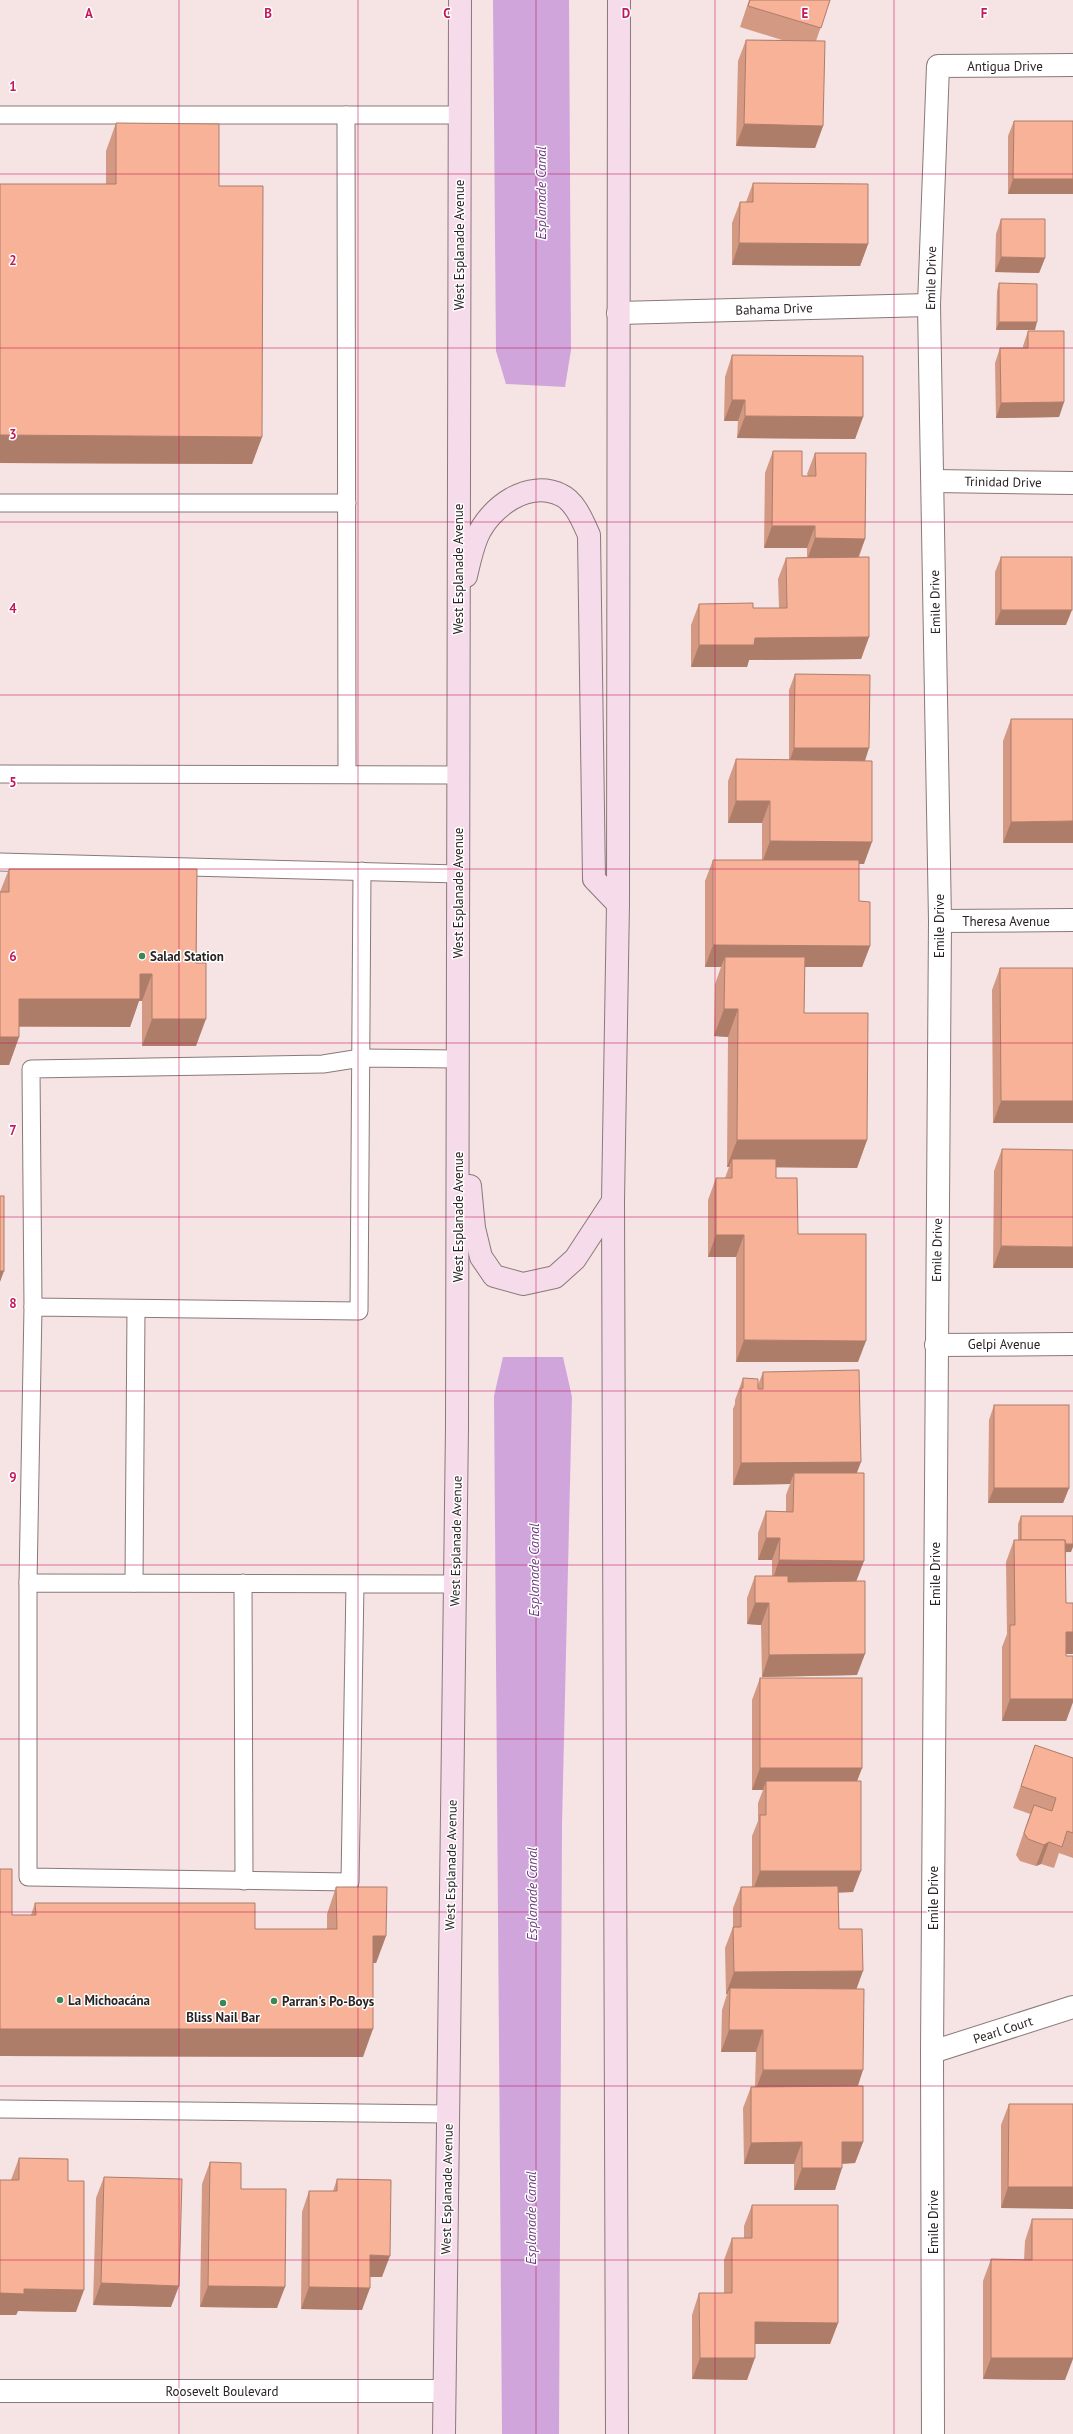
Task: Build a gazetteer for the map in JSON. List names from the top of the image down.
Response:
{
  "streets": {
    "main road": ["West Esplanade Avenue"],
    "street": [
      "Antigua Drive",
      "Emile Drive",
      "Bahama Drive",
      "Trinidad Drive",
      "Theresa Avenue",
      "Gelpi Avenue",
      "Pearl Court",
      "Roosevelt Boulevard"
    ]
  },
  "crossings": [
    ["Antigua Drive", "Emile Drive"],
    ["West Esplanade Avenue", "Roosevelt Boulevard"],
    ["Emile Drive", "Bahama Drive"],
    ["Emile Drive", "Trinidad Drive"],
    ["Emile Drive", "Theresa Avenue"],
    ["Emile Drive", "Gelpi Avenue"],
    ["Emile Drive", "Pearl Court"]
  ],
  "water": ["Esplanade Canal"],
  "places": [
    "Salad Station",
    "La Michoacána",
    "Parran's Po-Boys",
    "Bliss Nail Bar"
  ],
  "grid": {
    "columns": [
      "A",
      "B",
      "C",
      "D",
      "E",
      "F"
    ],
    "rows": [
      "1",
      "2",
      "3",
      "4",
      "5",
      "6",
      "7",
      "8",
      "9"
    ]
  }
}
